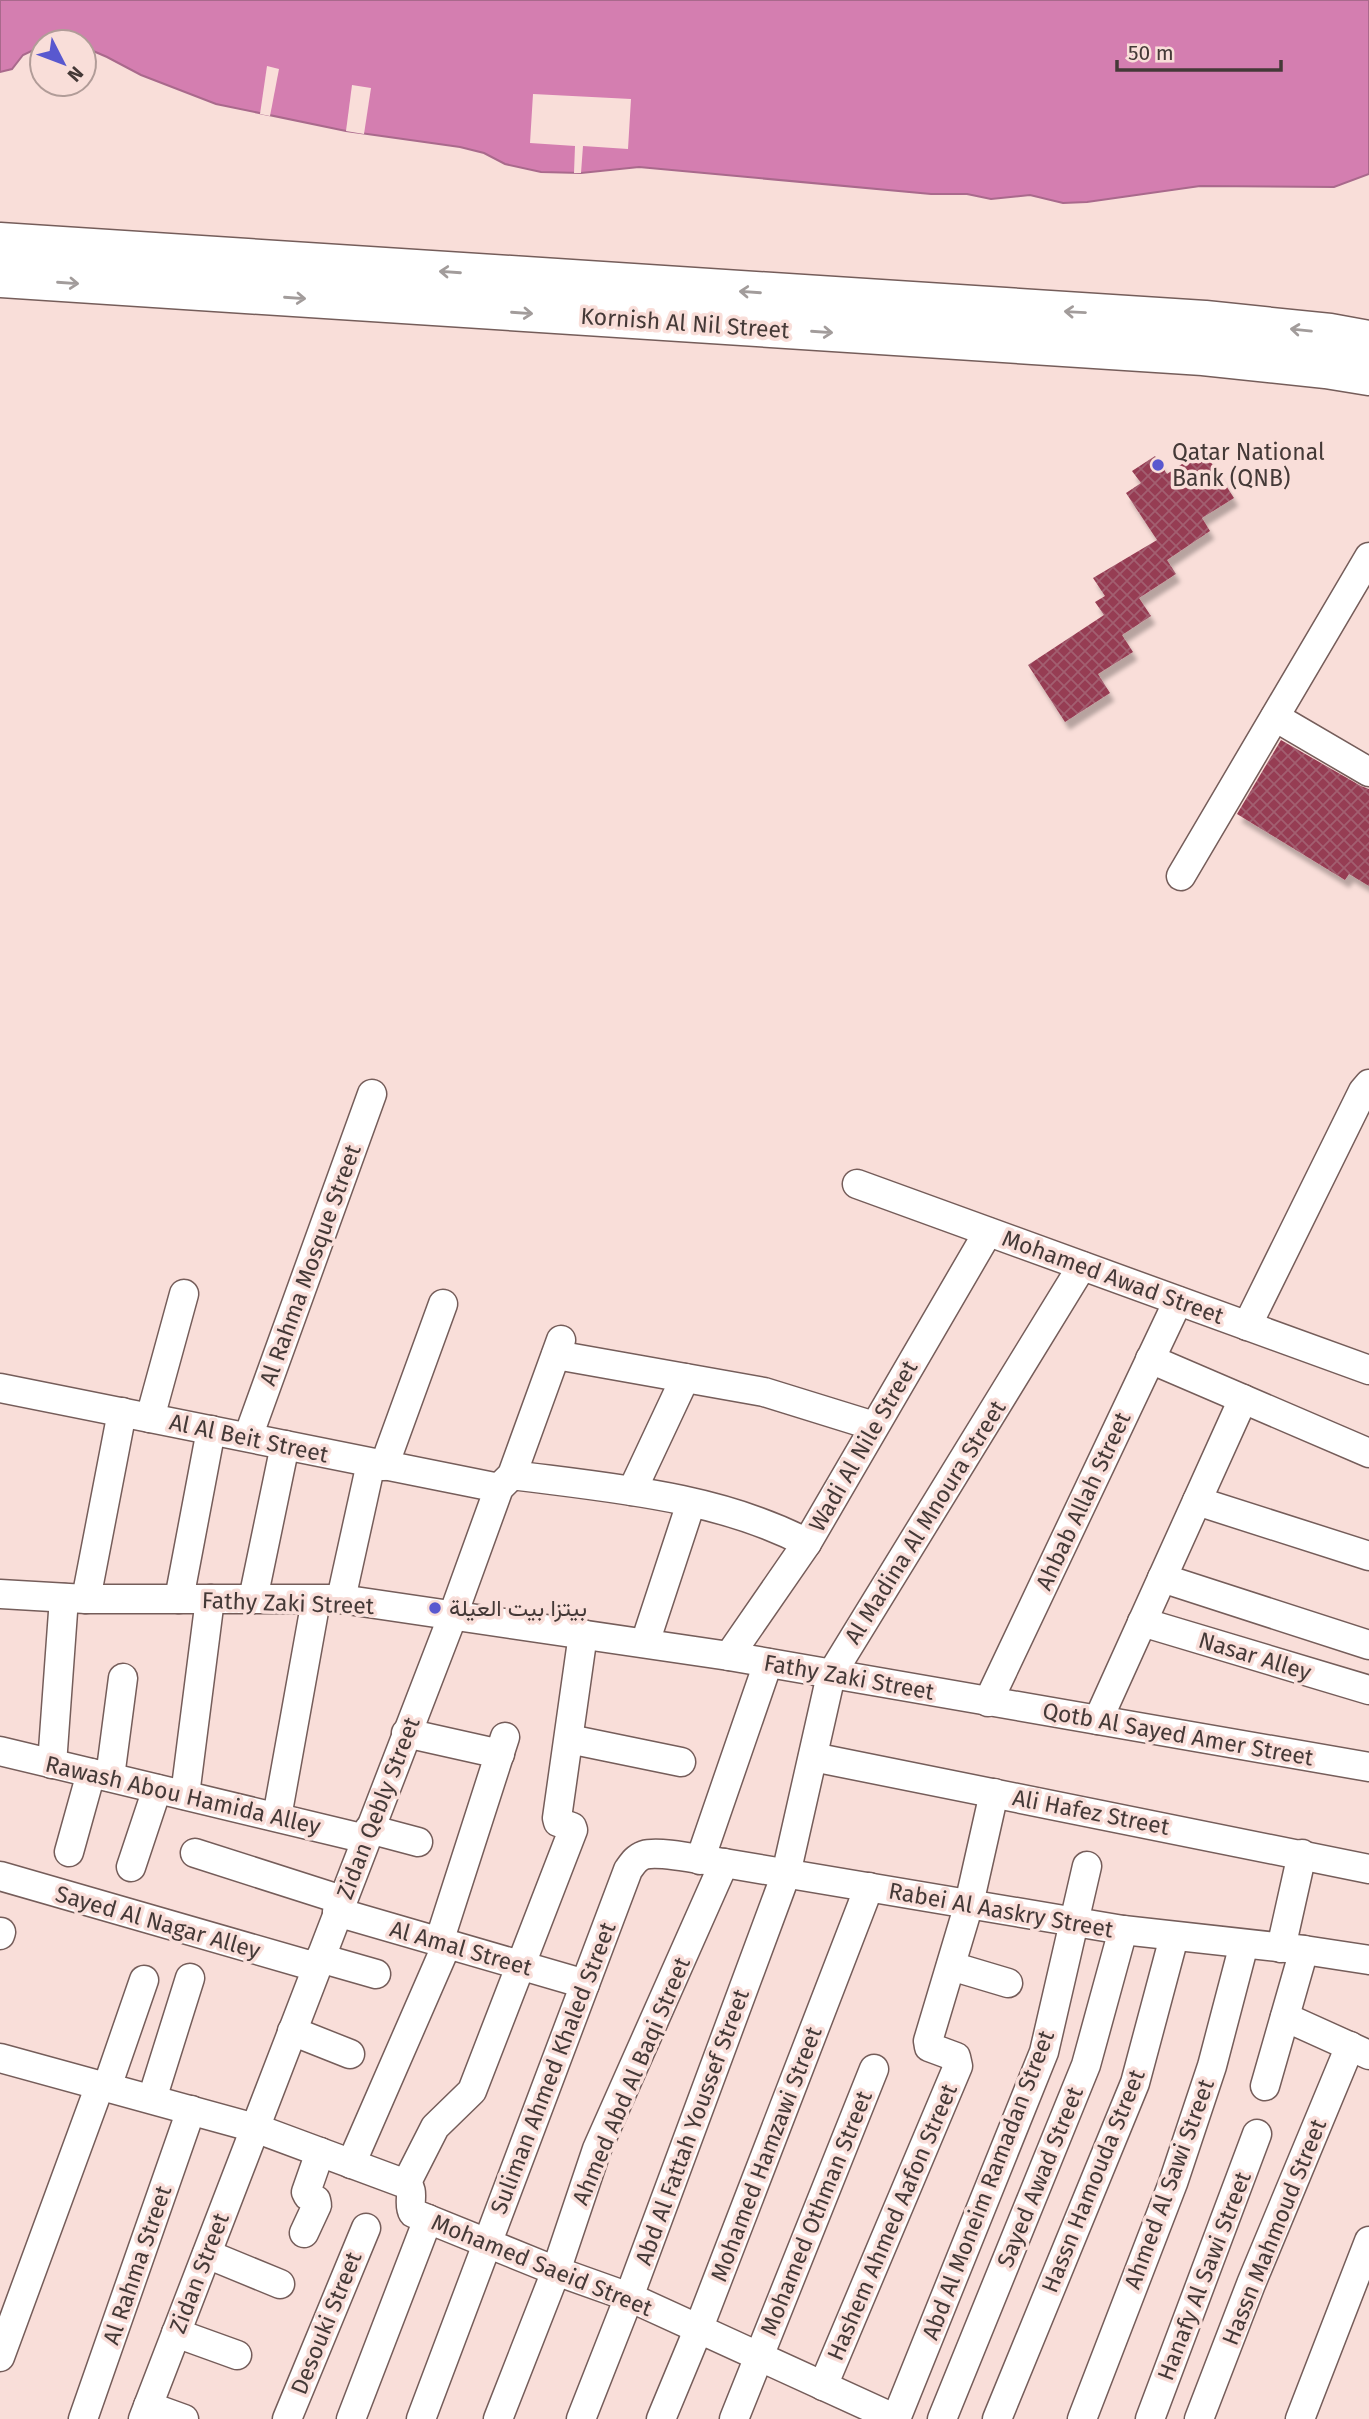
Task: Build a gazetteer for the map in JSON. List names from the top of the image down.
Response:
{
  "streets": {
    "highway": ["Kornish Al Nil Street"],
    "street": [
      "Al Rahma Mosque Street",
      "Mohamed Awad Street",
      "Al Al Beit Street",
      "Wadi Al Nile Street",
      "Ahbab Allah Street",
      "Al Madina Al Mnoura Street",
      "Fathy Zaki Street",
      "Nasar Alley",
      "Qotb Al Sayed Amer Street",
      "Rawash Abou Hamida Alley",
      "Zidan Qebly Street",
      "Ali Hafez Street",
      "Rabei Al Aaskry Street",
      "Sayed Al Nagar Alley",
      "Al Amal Street",
      "Suliman Ahmed Khaled Street",
      "Ahmed Abd Al Baqi Street",
      "Abd Al Fattah Youssef Street",
      "Mohamed Hamzawi Street",
      "Sayed Awad Street",
      "Hassn Hamouda Street",
      "Ahmed Al Sawi Street",
      "Abd Al Moneim Ramadan Street",
      "Mohamed Othman Street",
      "Hashem Ahmed Aafon Street",
      "Hassn Mahmoud Street",
      "Al Rahma Street",
      "Mohamed Saeid Street",
      "Zidan Street",
      "Hanafy Al Sawi Street",
      "Desouki Street"
    ]
  },
  "crossings": [
    ["Al Rahma Mosque Street", "Al Al Beit Street"],
    ["Mohamed Awad Street", "Wadi Al Nile Street"],
    ["Mohamed Awad Street", "Ahbab Allah Street"],
    ["Mohamed Awad Street", "Al Madina Al Mnoura Street"],
    ["Al Al Beit Street", "Wadi Al Nile Street"],
    ["Al Al Beit Street", "Zidan Qebly Street"],
    ["Wadi Al Nile Street", "Fathy Zaki Street"],
    ["Ahbab Allah Street", "Fathy Zaki Street"],
    ["Ahbab Allah Street", "Qotb Al Sayed Amer Street"],
    ["Al Madina Al Mnoura Street", "Fathy Zaki Street"],
    ["Al Madina Al Mnoura Street", "Ali Hafez Street"],
    ["Al Madina Al Mnoura Street", "Rabei Al Aaskry Street"],
    ["Al Madina Al Mnoura Street", "Abd Al Fattah Youssef Street"],
    ["Fathy Zaki Street", "Qotb Al Sayed Amer Street"],
    ["Fathy Zaki Street", "Zidan Qebly Street"],
    ["Fathy Zaki Street", "Ahmed Abd Al Baqi Street"],
    ["Rawash Abou Hamida Alley", "Zidan Qebly Street"],
    ["Zidan Qebly Street", "Sayed Al Nagar Alley"],
    ["Zidan Qebly Street", "Al Amal Street"],
    ["Zidan Qebly Street", "Zidan Street"],
    ["Ali Hafez Street", "Hashem Ahmed Aafon Street"],
    ["Rabei Al Aaskry Street", "Suliman Ahmed Khaled Street"],
    ["Rabei Al Aaskry Street", "Ahmed Abd Al Baqi Street"],
    ["Rabei Al Aaskry Street", "Abd Al Fattah Youssef Street"],
    ["Rabei Al Aaskry Street", "Mohamed Hamzawi Street"],
    ["Rabei Al Aaskry Street", "Sayed Awad Street"],
    ["Rabei Al Aaskry Street", "Hassn Hamouda Street"],
    ["Rabei Al Aaskry Street", "Ahmed Al Sawi Street"],
    ["Rabei Al Aaskry Street", "Abd Al Moneim Ramadan Street"],
    ["Rabei Al Aaskry Street", "Hashem Ahmed Aafon Street"],
    ["Al Amal Street", "Suliman Ahmed Khaled Street"],
    ["Suliman Ahmed Khaled Street", "Ahmed Abd Al Baqi Street"],
    ["Suliman Ahmed Khaled Street", "Mohamed Saeid Street"],
    ["Ahmed Abd Al Baqi Street", "Mohamed Saeid Street"],
    ["Abd Al Fattah Youssef Street", "Mohamed Saeid Street"],
    ["Mohamed Hamzawi Street", "Mohamed Saeid Street"],
    ["Abd Al Moneim Ramadan Street", "Mohamed Saeid Street"],
    ["Mohamed Othman Street", "Mohamed Saeid Street"],
    ["Hashem Ahmed Aafon Street", "Mohamed Saeid Street"]
  ],
  "places": ["Qatar National Bank (QNB)", "بيتزا بيت العيلة"],
  "scale_bar": "50 m",
  "north": "bottom right"
}
